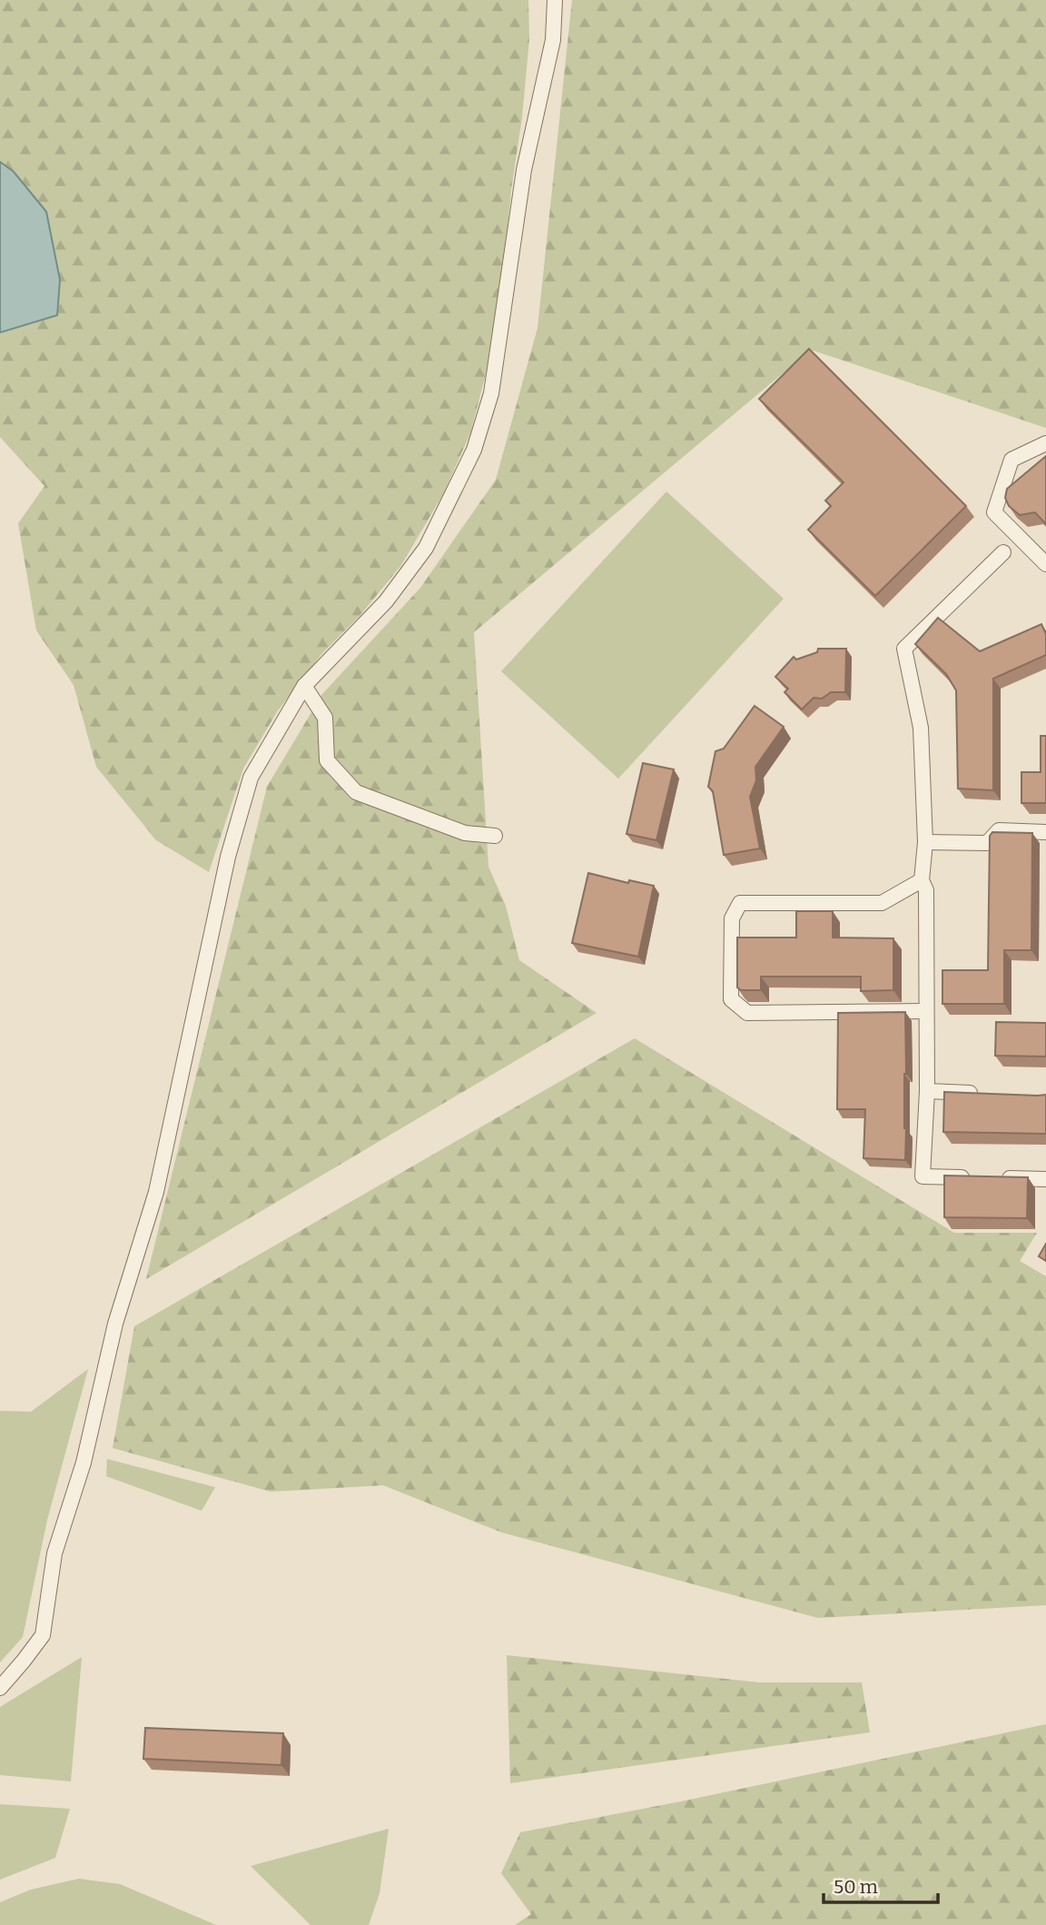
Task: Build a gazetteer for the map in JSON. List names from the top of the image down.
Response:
{
  "scale_bar": "50 m"
}
